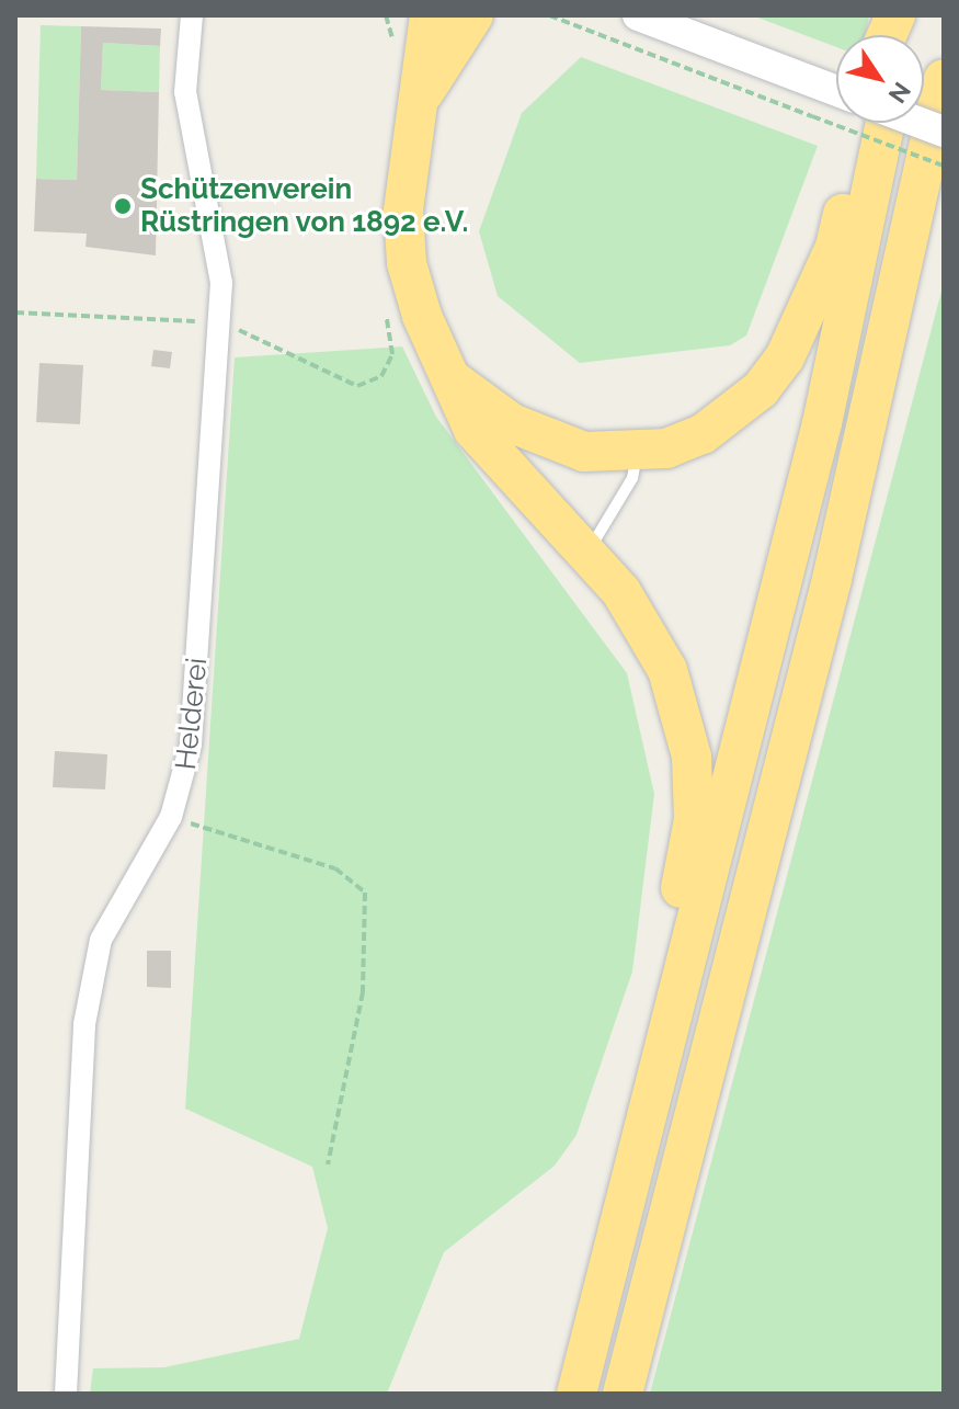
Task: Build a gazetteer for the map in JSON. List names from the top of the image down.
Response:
{
  "streets": {
    "street": ["Helderei"]
  },
  "places": ["Schützenverein Rüstringen von 1892 e.V."],
  "north": "bottom right"
}
